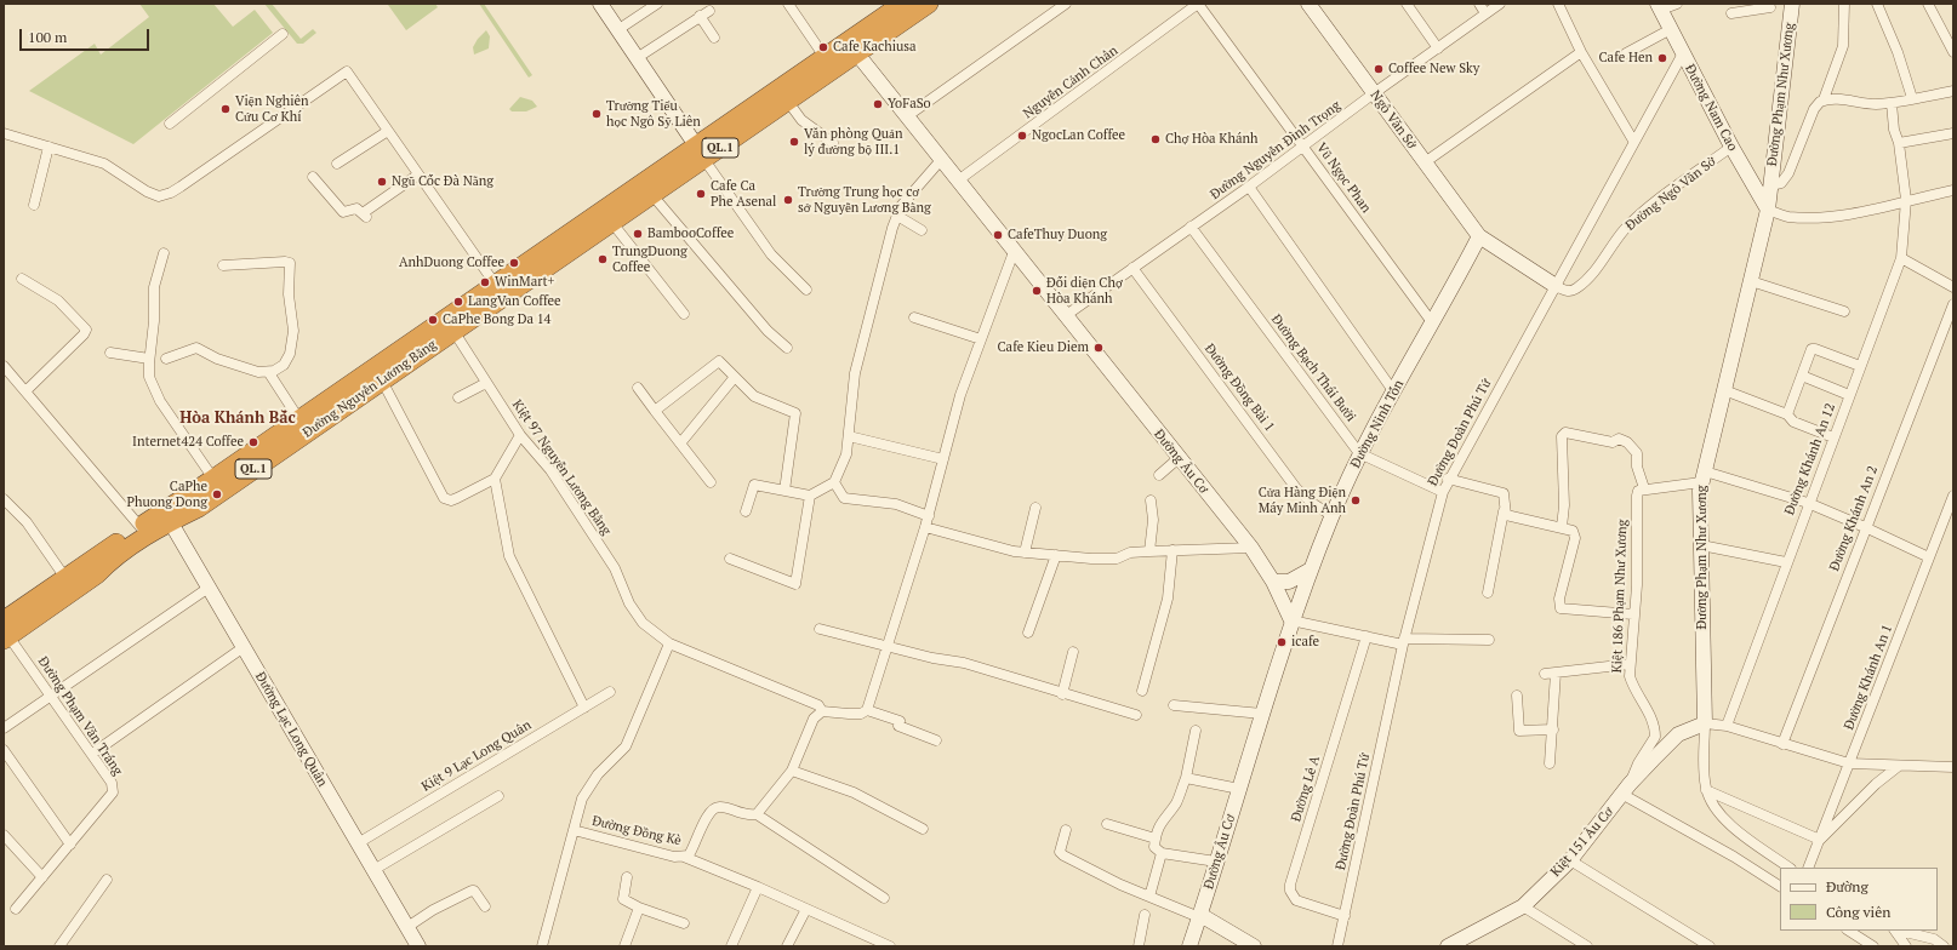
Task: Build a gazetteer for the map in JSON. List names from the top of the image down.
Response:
{
  "streets": {
    "highway": ["QL.1", "Đường Nguyễn Lương Bằng"],
    "street": [
      "Nguyễn Cảnh Chân",
      "Đường Phạm Như Xương",
      "Đường Nam Cao",
      "Ngô Văn Sở",
      "Đường Nguyễn Đình Trọng",
      "Vũ Ngọc Phan",
      "Đường Ngô Văn Sở",
      "Đường Bạch Thái Bưởi",
      "Đường Đồng Bài 1",
      "Đường Ninh Tốn",
      "Đường Đoàn Phú Tứ",
      "Đường Khánh An 12",
      "Đường Âu Cơ",
      "Kiệt 97 Nguyễn Lương Bằng",
      "Đường Khánh An 2",
      "Kiệt 186 Phạm Như Xương",
      "Đường Khánh An 1",
      "Đường Phạm Văn Tráng",
      "Đường Lạc Long Quân",
      "Kiệt 9 Lạc Long Quân",
      "Đường Lê A",
      "Đường Đồng Kè",
      "Kiệt 151 Âu Cơ"
    ]
  },
  "crossings": [
    ["Nguyễn Cảnh Chân", "Vũ Ngọc Phan"],
    ["Nguyễn Cảnh Chân", "Đường Âu Cơ"],
    ["Đường Phạm Như Xương", "Đường Nam Cao"],
    ["Đường Phạm Như Xương", "Kiệt 151 Âu Cơ"],
    ["Đường Nam Cao", "Đường Ngô Văn Sở"],
    ["Đường Nam Cao", "Đường Đoàn Phú Tứ"],
    ["Ngô Văn Sở", "Đường Nguyễn Đình Trọng"],
    ["Ngô Văn Sở", "Đường Ngô Văn Sở"],
    ["Ngô Văn Sở", "Đường Ninh Tốn"],
    ["QL.1", "Đường Nguyễn Lương Bằng"],
    ["QL.1", "Đường Âu Cơ"],
    ["Đường Nguyễn Đình Trọng", "Vũ Ngọc Phan"],
    ["Đường Nguyễn Đình Trọng", "Đường Bạch Thái Bưởi"],
    ["Đường Nguyễn Đình Trọng", "Đường Đồng Bài 1"],
    ["Đường Nguyễn Đình Trọng", "Đường Âu Cơ"],
    ["Vũ Ngọc Phan", "Đường Ninh Tốn"],
    ["Đường Ngô Văn Sở", "Đường Ninh Tốn"],
    ["Đường Ngô Văn Sở", "Đường Đoàn Phú Tứ"],
    ["Đường Bạch Thái Bưởi", "Đường Ninh Tốn"],
    ["Đường Bạch Thái Bưởi", "Đường Đoàn Phú Tứ"],
    ["Đường Đồng Bài 1", "Đường Ninh Tốn"],
    ["Đường Nguyễn Lương Bằng", "Đường Âu Cơ"],
    ["Đường Nguyễn Lương Bằng", "Kiệt 97 Nguyễn Lương Bằng"],
    ["Đường Nguyễn Lương Bằng", "Đường Phạm Văn Tráng"],
    ["Đường Nguyễn Lương Bằng", "Đường Lạc Long Quân"],
    ["Đường Ninh Tốn", "Đường Âu Cơ"],
    ["Đường Đoàn Phú Tứ", "Đường Lê A"],
    ["Kiệt 97 Nguyễn Lương Bằng", "Đường Đồng Kè"],
    ["Kiệt 186 Phạm Như Xương", "Kiệt 151 Âu Cơ"],
    ["Đường Lạc Long Quân", "Kiệt 9 Lạc Long Quân"]
  ],
  "districts": ["Hòa Khánh Bắc"],
  "places": [
    "Cafe Kachiusa",
    "Cafe Hen",
    "Coffee New Sky",
    "YoFaSo",
    "Viện Nghiên Cứu Cơ Khí",
    "Trường Tiểu học Ngô Sỹ Liên",
    "NgocLan Coffee",
    "Chợ Hòa Khánh",
    "Văn phòng Quản lý đường bộ III.1",
    "Ngũ Cốc Đà Nẵng",
    "Cafe Ca Phe Asenal",
    "Trường Trung học cơ sở Nguyễn Lương Bằng",
    "BambooCoffee",
    "CafeThuy Duong",
    "TrungDuong Coffee",
    "AnhDuong Coffee",
    "WinMart+",
    "Đối diện Chợ Hòa Khánh",
    "LangVan Coffee",
    "CaPhe Bong Da 14",
    "Cafe Kieu Diem",
    "Internet424 Coffee",
    "CaPhe Phuong Dong",
    "Cửa Hàng Điện Máy Minh Anh",
    "icafe"
  ],
  "legend": ["Đường", "Công viên"],
  "scale_bar": "100 m"
}
